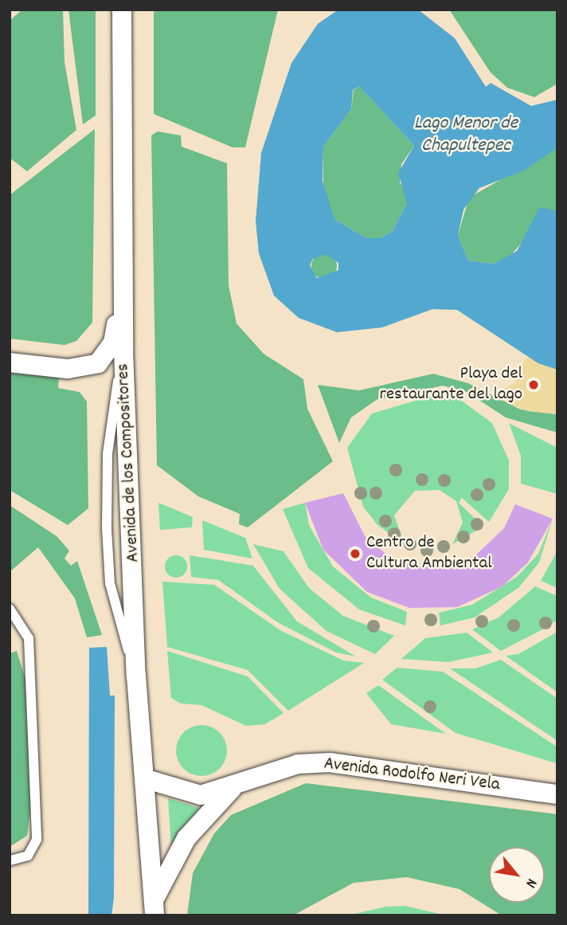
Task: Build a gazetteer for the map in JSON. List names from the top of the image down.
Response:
{
  "streets": {
    "street": ["Avenida de los Compositores", "Avenida Rodolfo Neri Vela"]
  },
  "crossings": [
    ["Avenida de los Compositores", "Avenida Rodolfo Neri Vela"]
  ],
  "water": ["Lago Menor de Chapultepec"],
  "places": ["Playa del restaurante del lago", "Centro de Cultura Ambiental"],
  "north": "bottom right"
}
